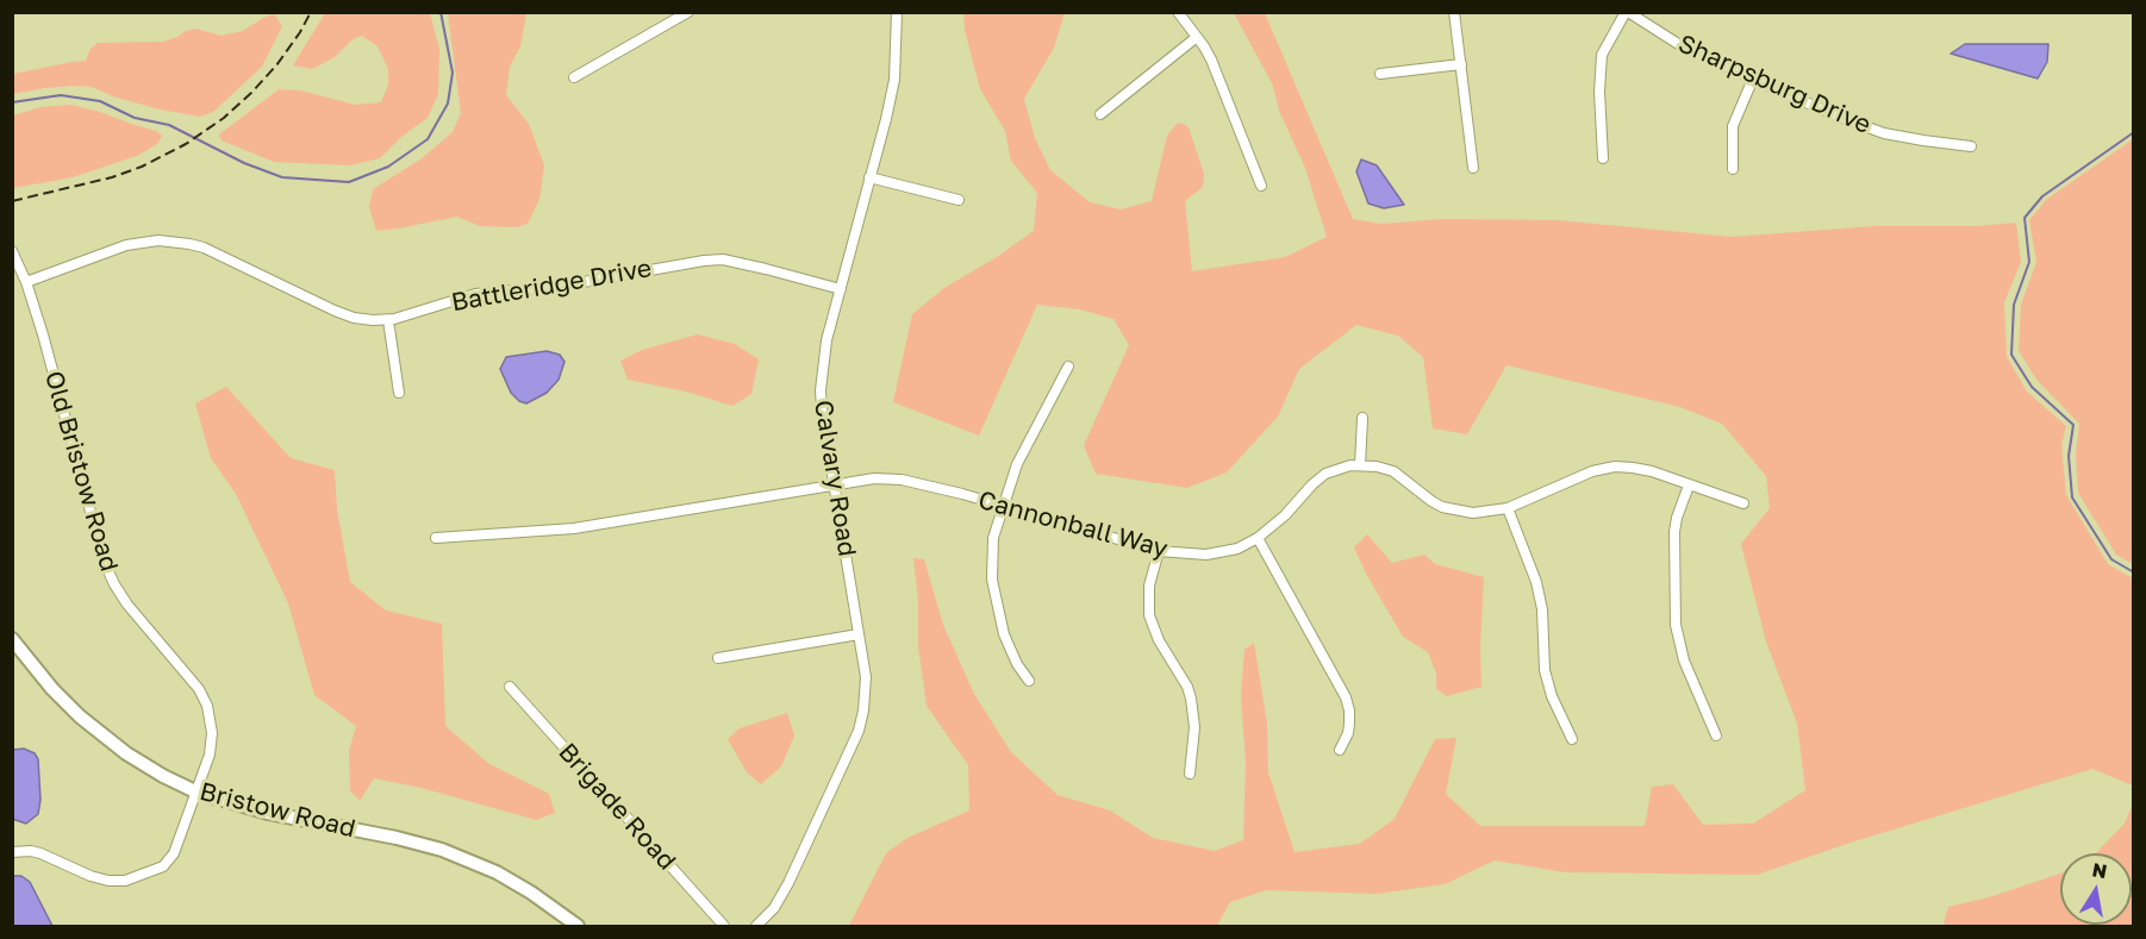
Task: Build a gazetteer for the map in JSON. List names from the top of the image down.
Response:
{
  "streets": {
    "main road": ["Bristow Road"],
    "street": [
      "Sharpsburg Drive",
      "Battleridge Drive",
      "Old Bristow Road",
      "Calvary Road",
      "Cannonball Way",
      "Brigade Road"
    ]
  },
  "crossings": [
    ["Battleridge Drive", "Old Bristow Road"],
    ["Battleridge Drive", "Calvary Road"],
    ["Old Bristow Road", "Bristow Road"],
    ["Calvary Road", "Cannonball Way"]
  ],
  "north": "top"
}
